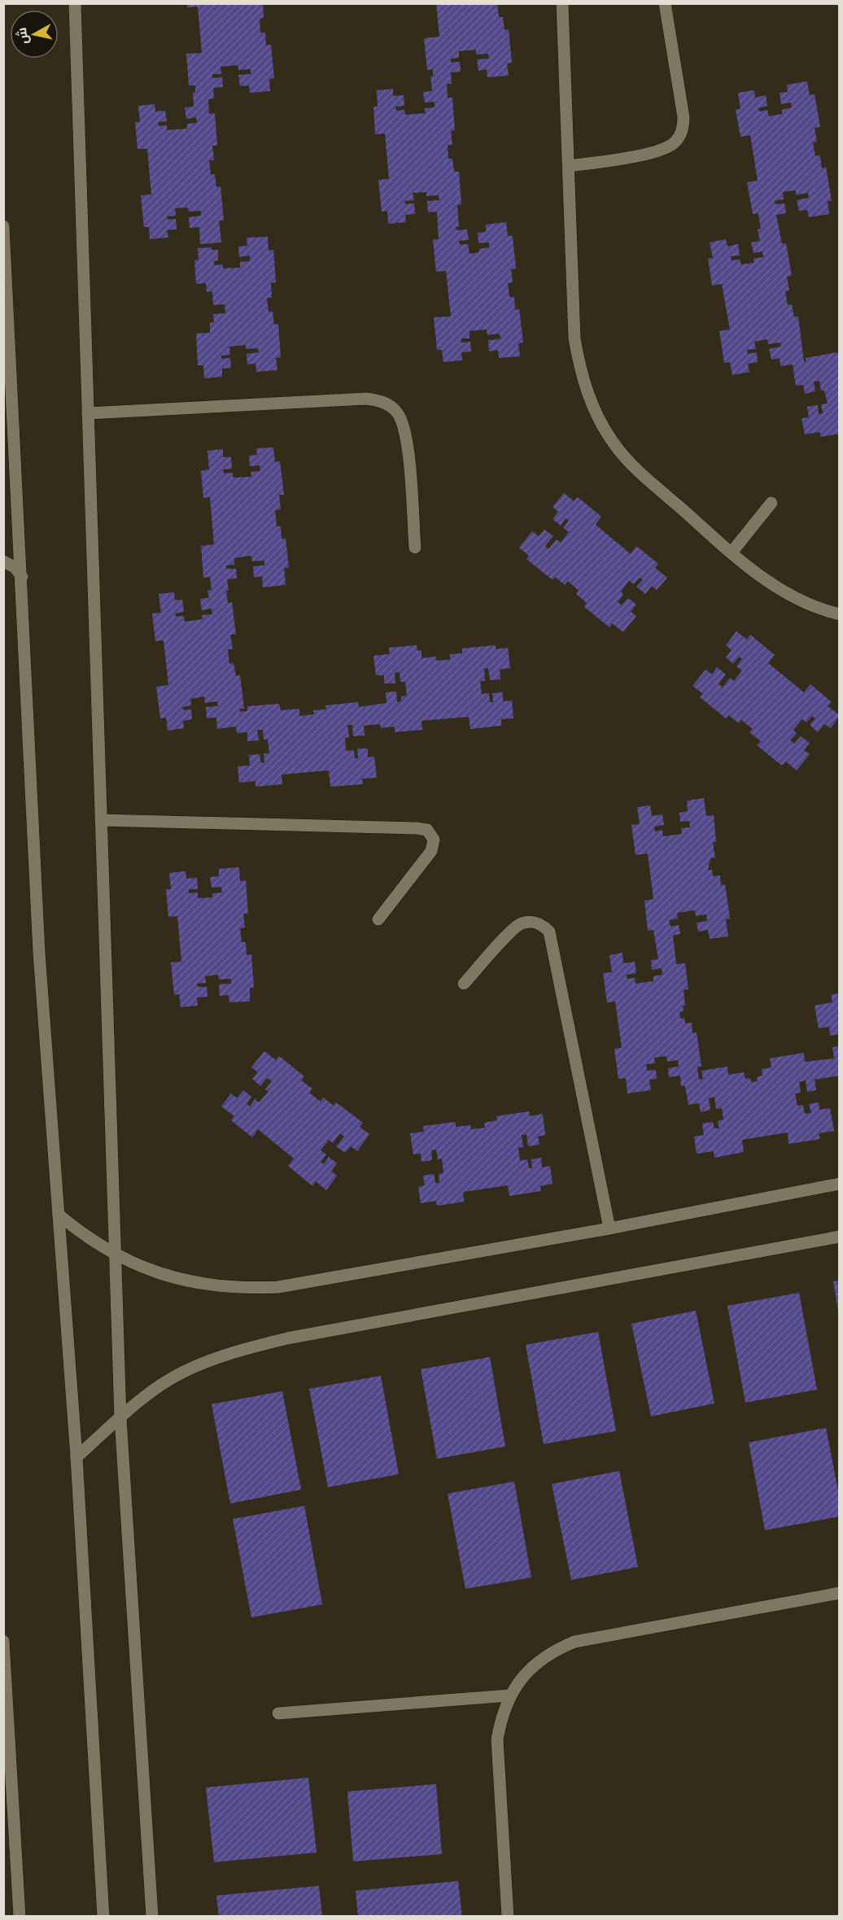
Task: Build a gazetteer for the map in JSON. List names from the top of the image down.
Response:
{
  "north": "left"
}
